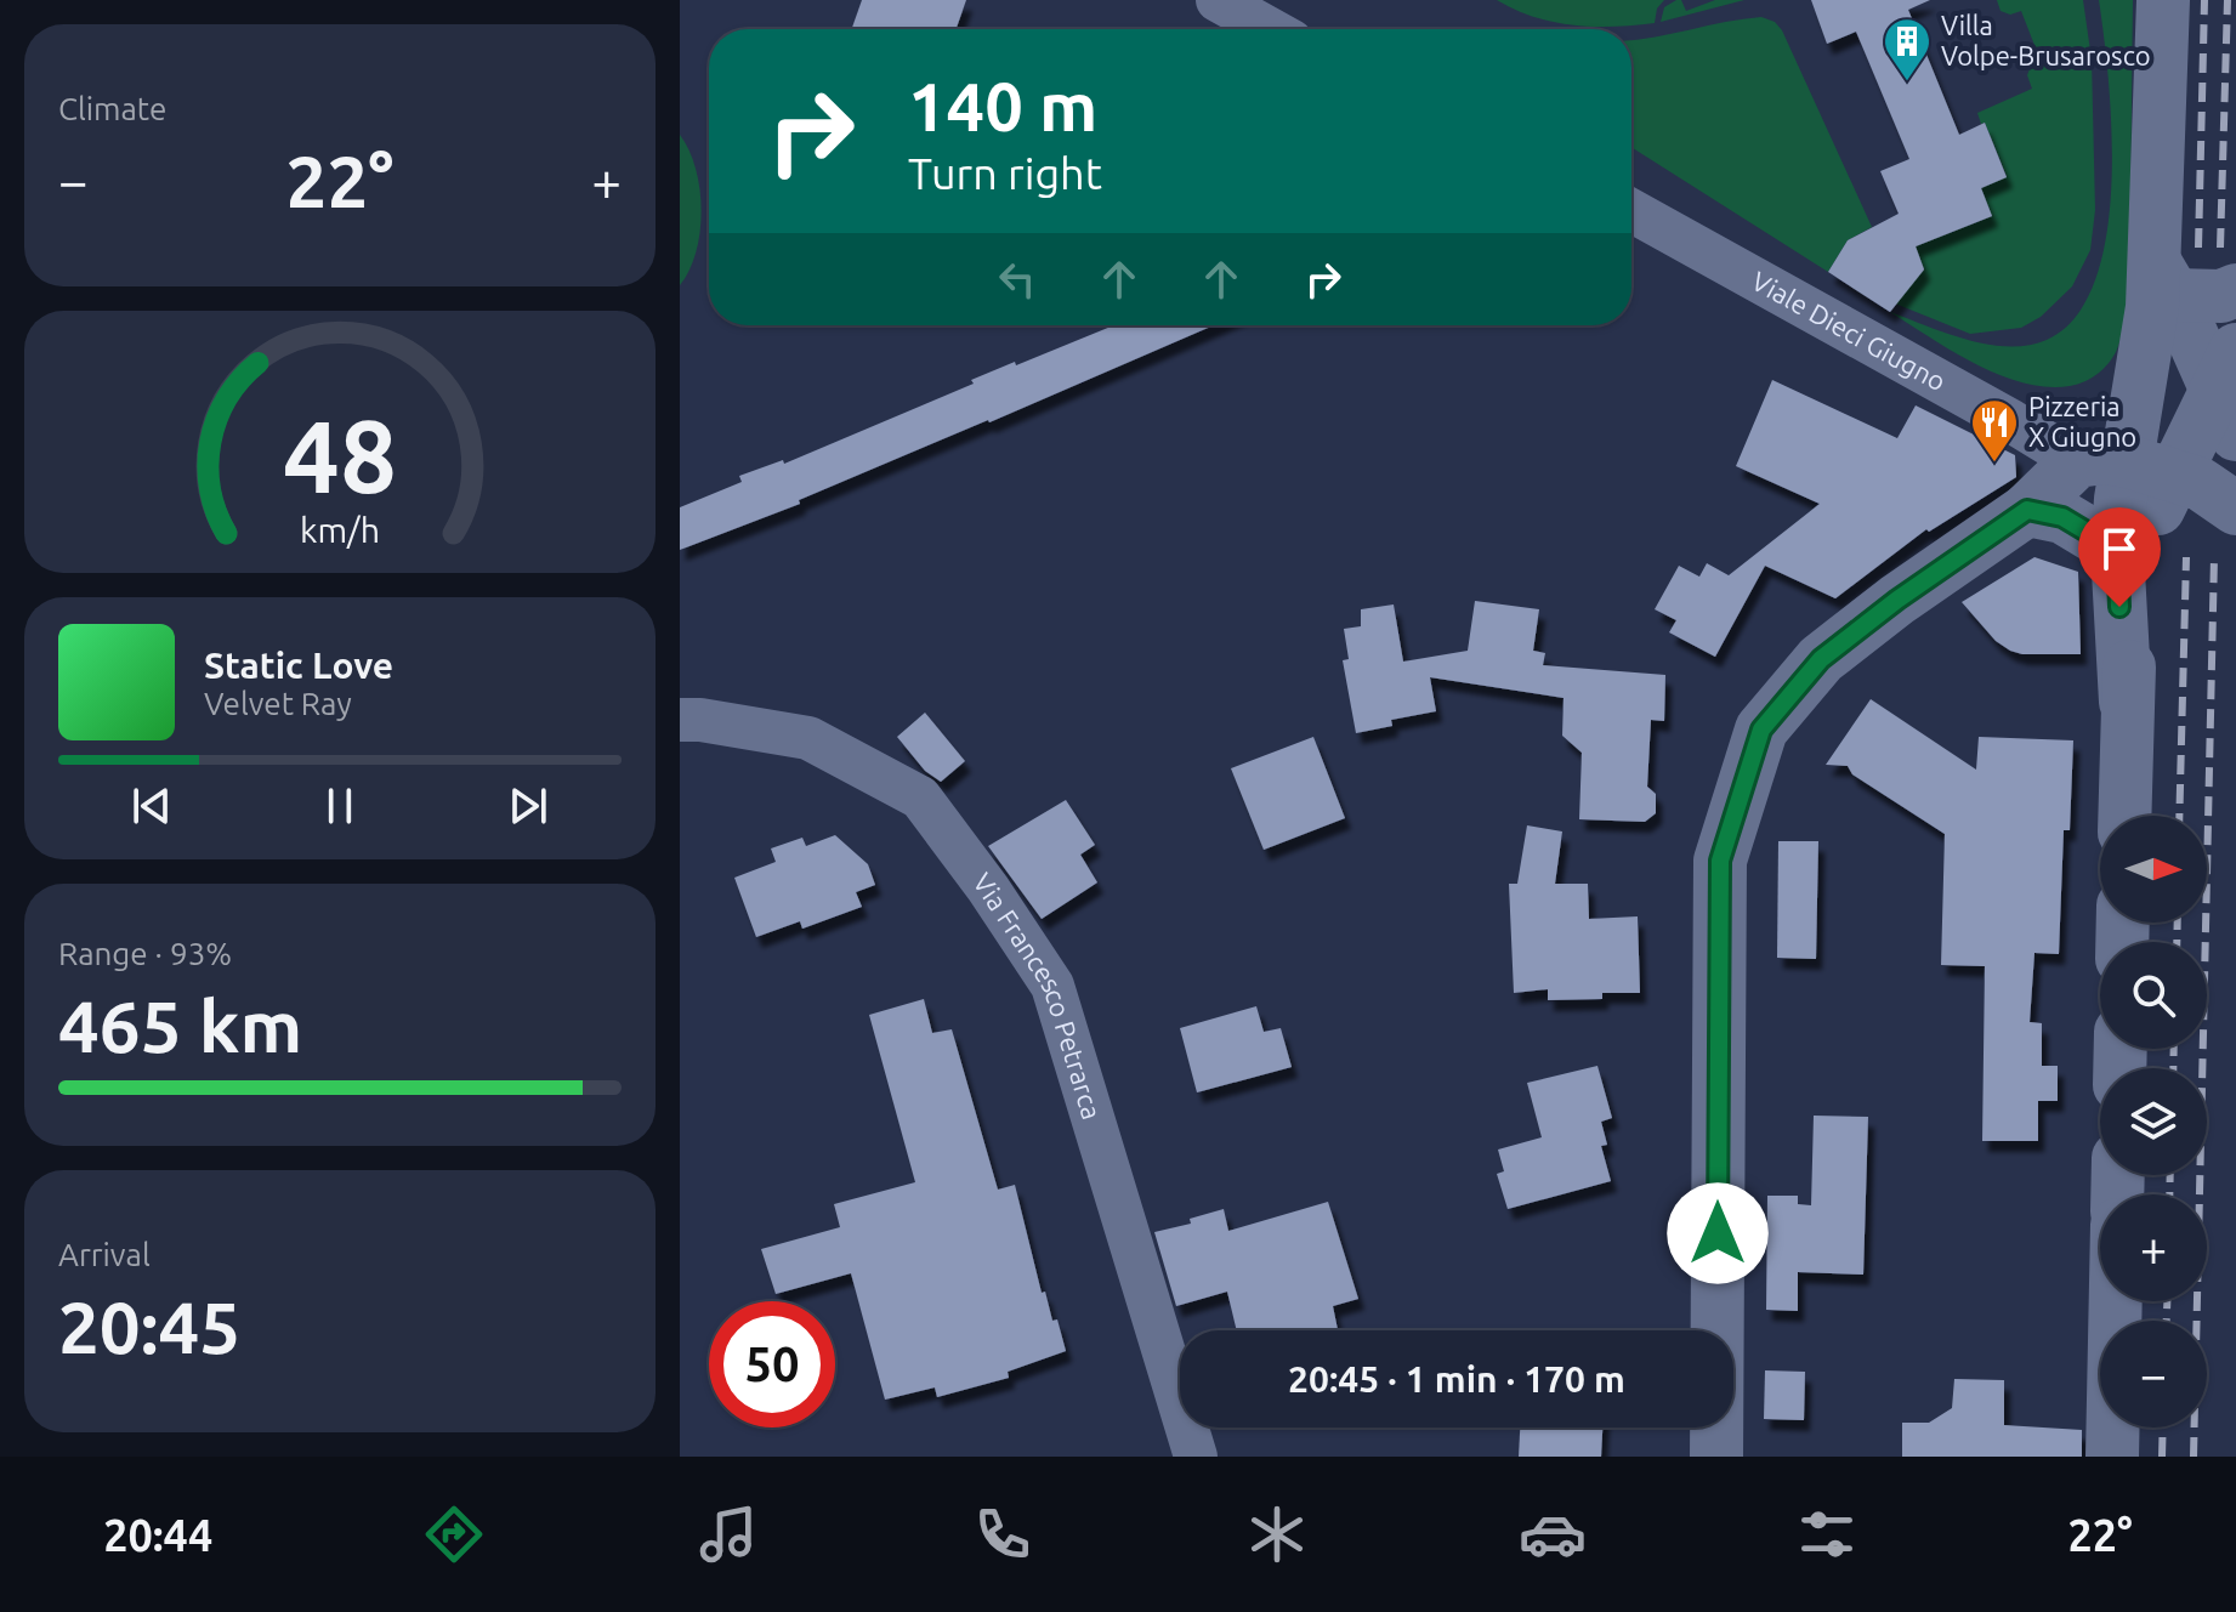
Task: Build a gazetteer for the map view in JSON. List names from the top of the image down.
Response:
{
  "streets": {
    "street": ["Viale Dieci Giugno", "Via Francesco Petrarca"]
  },
  "places": {
    "building": ["Villa Volpe-Brusarosco"],
    "restaurant": ["Pizzeria X Giugno"]
  },
  "north": "right",
  "page": {
    "tile": [
      "Climate",
      ["Range · 93%", "465 km"],
      ["Arrival", "20:45"]
    ],
    "turn": ["140 m", "Turn right"],
    "heat": ["−", "22°", "+"],
    "song": ["Static Love", "Velvet Ray"],
    "map_buttons": ["+", "−"],
    "limit": "50",
    "trip": "20:45 · 1 min · 170 m",
    "tabs": ["20:44", "22°"],
    "gauge": ["48", "km/h"]
  }
}
